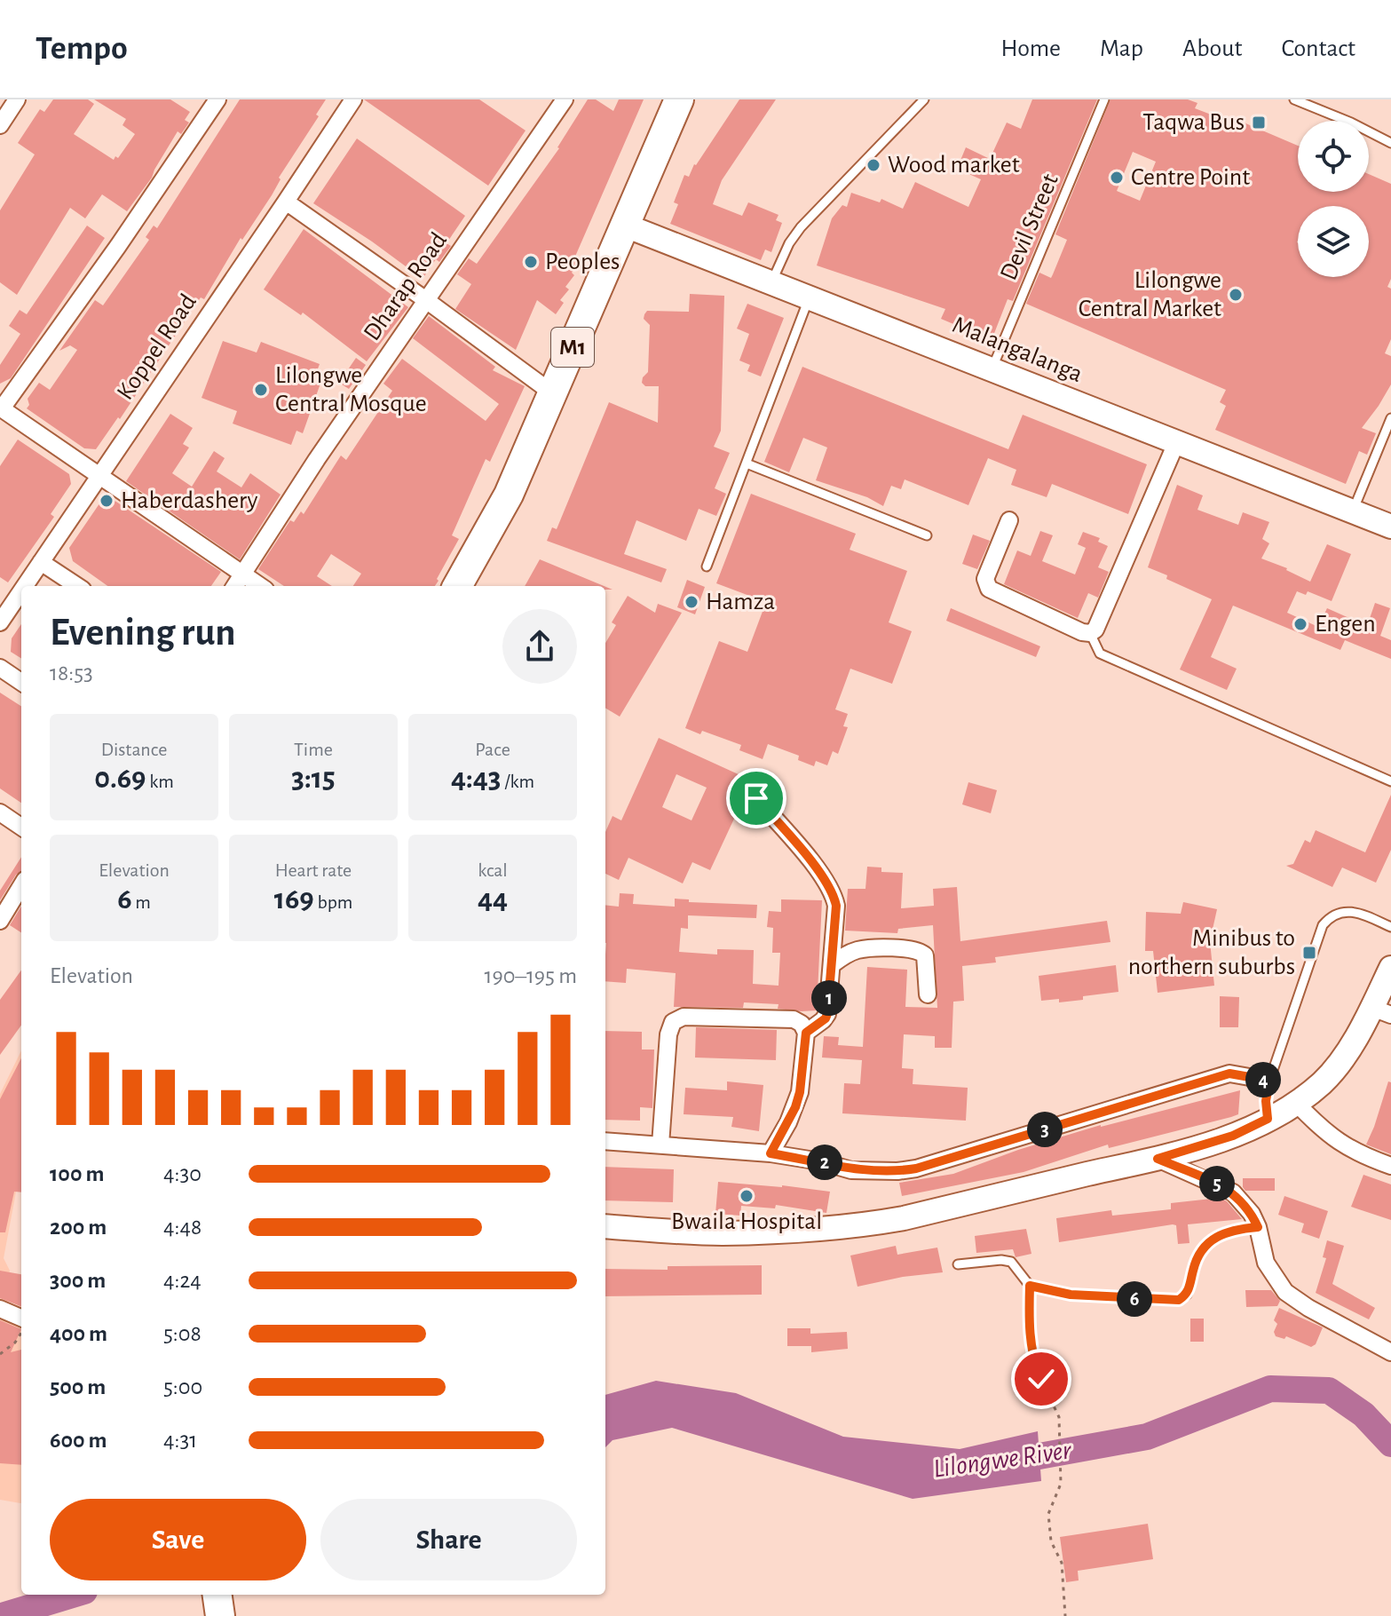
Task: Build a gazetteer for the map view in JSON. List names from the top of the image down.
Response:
{
  "streets": {
    "highway": ["M1"],
    "street": ["Dharap Road", "Koppel Road", "Malangalanga"],
    "lane": ["Devil Street"]
  },
  "crossings": [
    ["Devil Street", "Malangalanga"],
    ["M1", "Malangalanga"]
  ],
  "water": ["Lilongwe River"],
  "places": {
    "transit": ["Taqwa Bus", "Minibus to northern suburbs"],
    "other": [
      "Wood market",
      "Centre Point",
      "Peoples",
      "Lilongwe Central Market",
      "Lilongwe Central Mosque",
      "Haberdashery",
      "Hamza",
      "Engen",
      "Bwaila Hospital"
    ]
  },
  "page": {
    "header": "Tempo",
    "nav": [
      "Home",
      "Map",
      "About",
      "Contact"
    ],
    "heading": ["Evening run", "18:53"],
    "stats": [
      ["Distance", "0.69 km"],
      ["Time", "3:15"],
      ["Pace", "4:43 /km"],
      ["Elevation", "6 m"],
      ["Heart rate", "169 bpm"],
      ["kcal", "44"]
    ],
    "chart": ["Elevation", "190–195 m"],
    "pins": [
      "1",
      "4",
      "3",
      "2",
      "5",
      "6"
    ],
    "list": [
      {
        "name": "100 m",
        "note": "4:30"
      },
      {
        "name": "200 m",
        "note": "4:48"
      },
      {
        "name": "300 m",
        "note": "4:24"
      },
      {
        "name": "400 m",
        "note": "5:08"
      },
      {
        "name": "500 m",
        "note": "5:00"
      },
      {
        "name": "600 m",
        "note": "4:31"
      }
    ],
    "buttons": ["Save", "Share"]
  }
}
